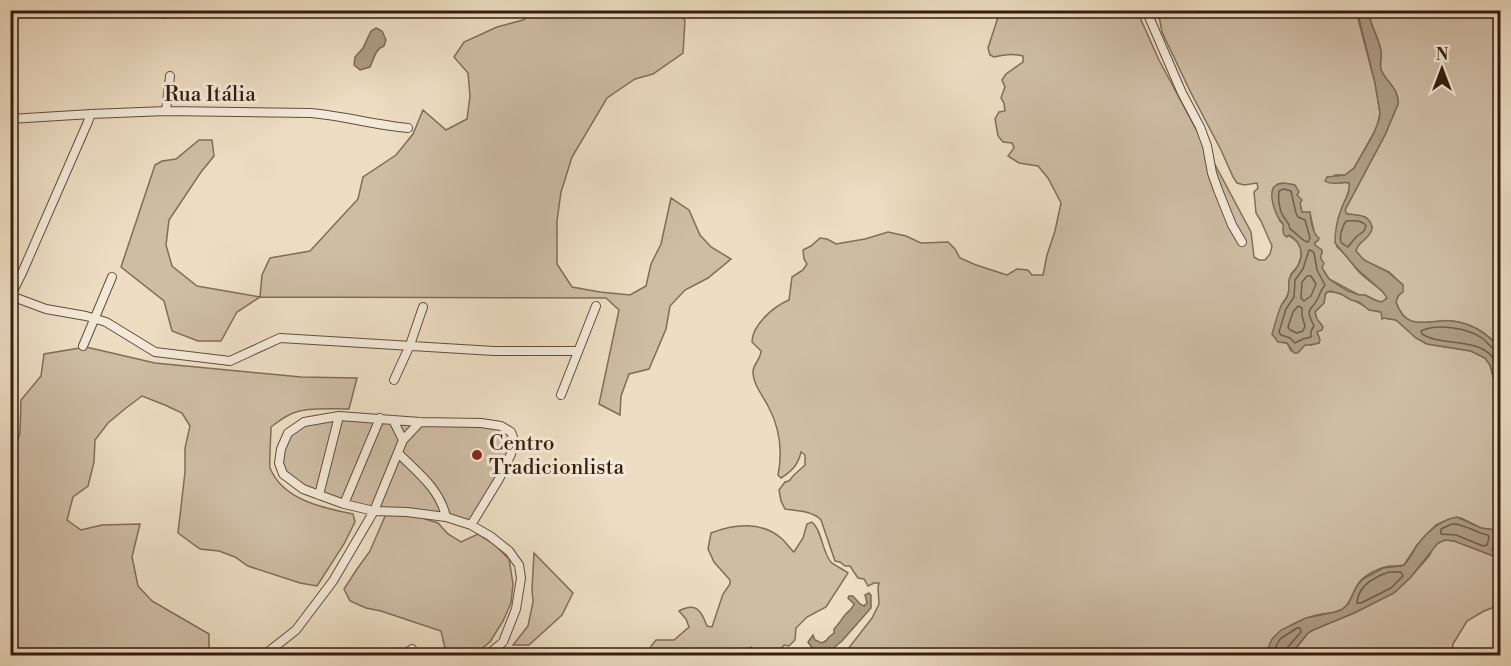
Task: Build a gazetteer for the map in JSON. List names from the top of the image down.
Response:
{
  "streets": {
    "street": ["Rua Itália"]
  },
  "places": ["Centro Tradicionlista"],
  "north": "top"
}
